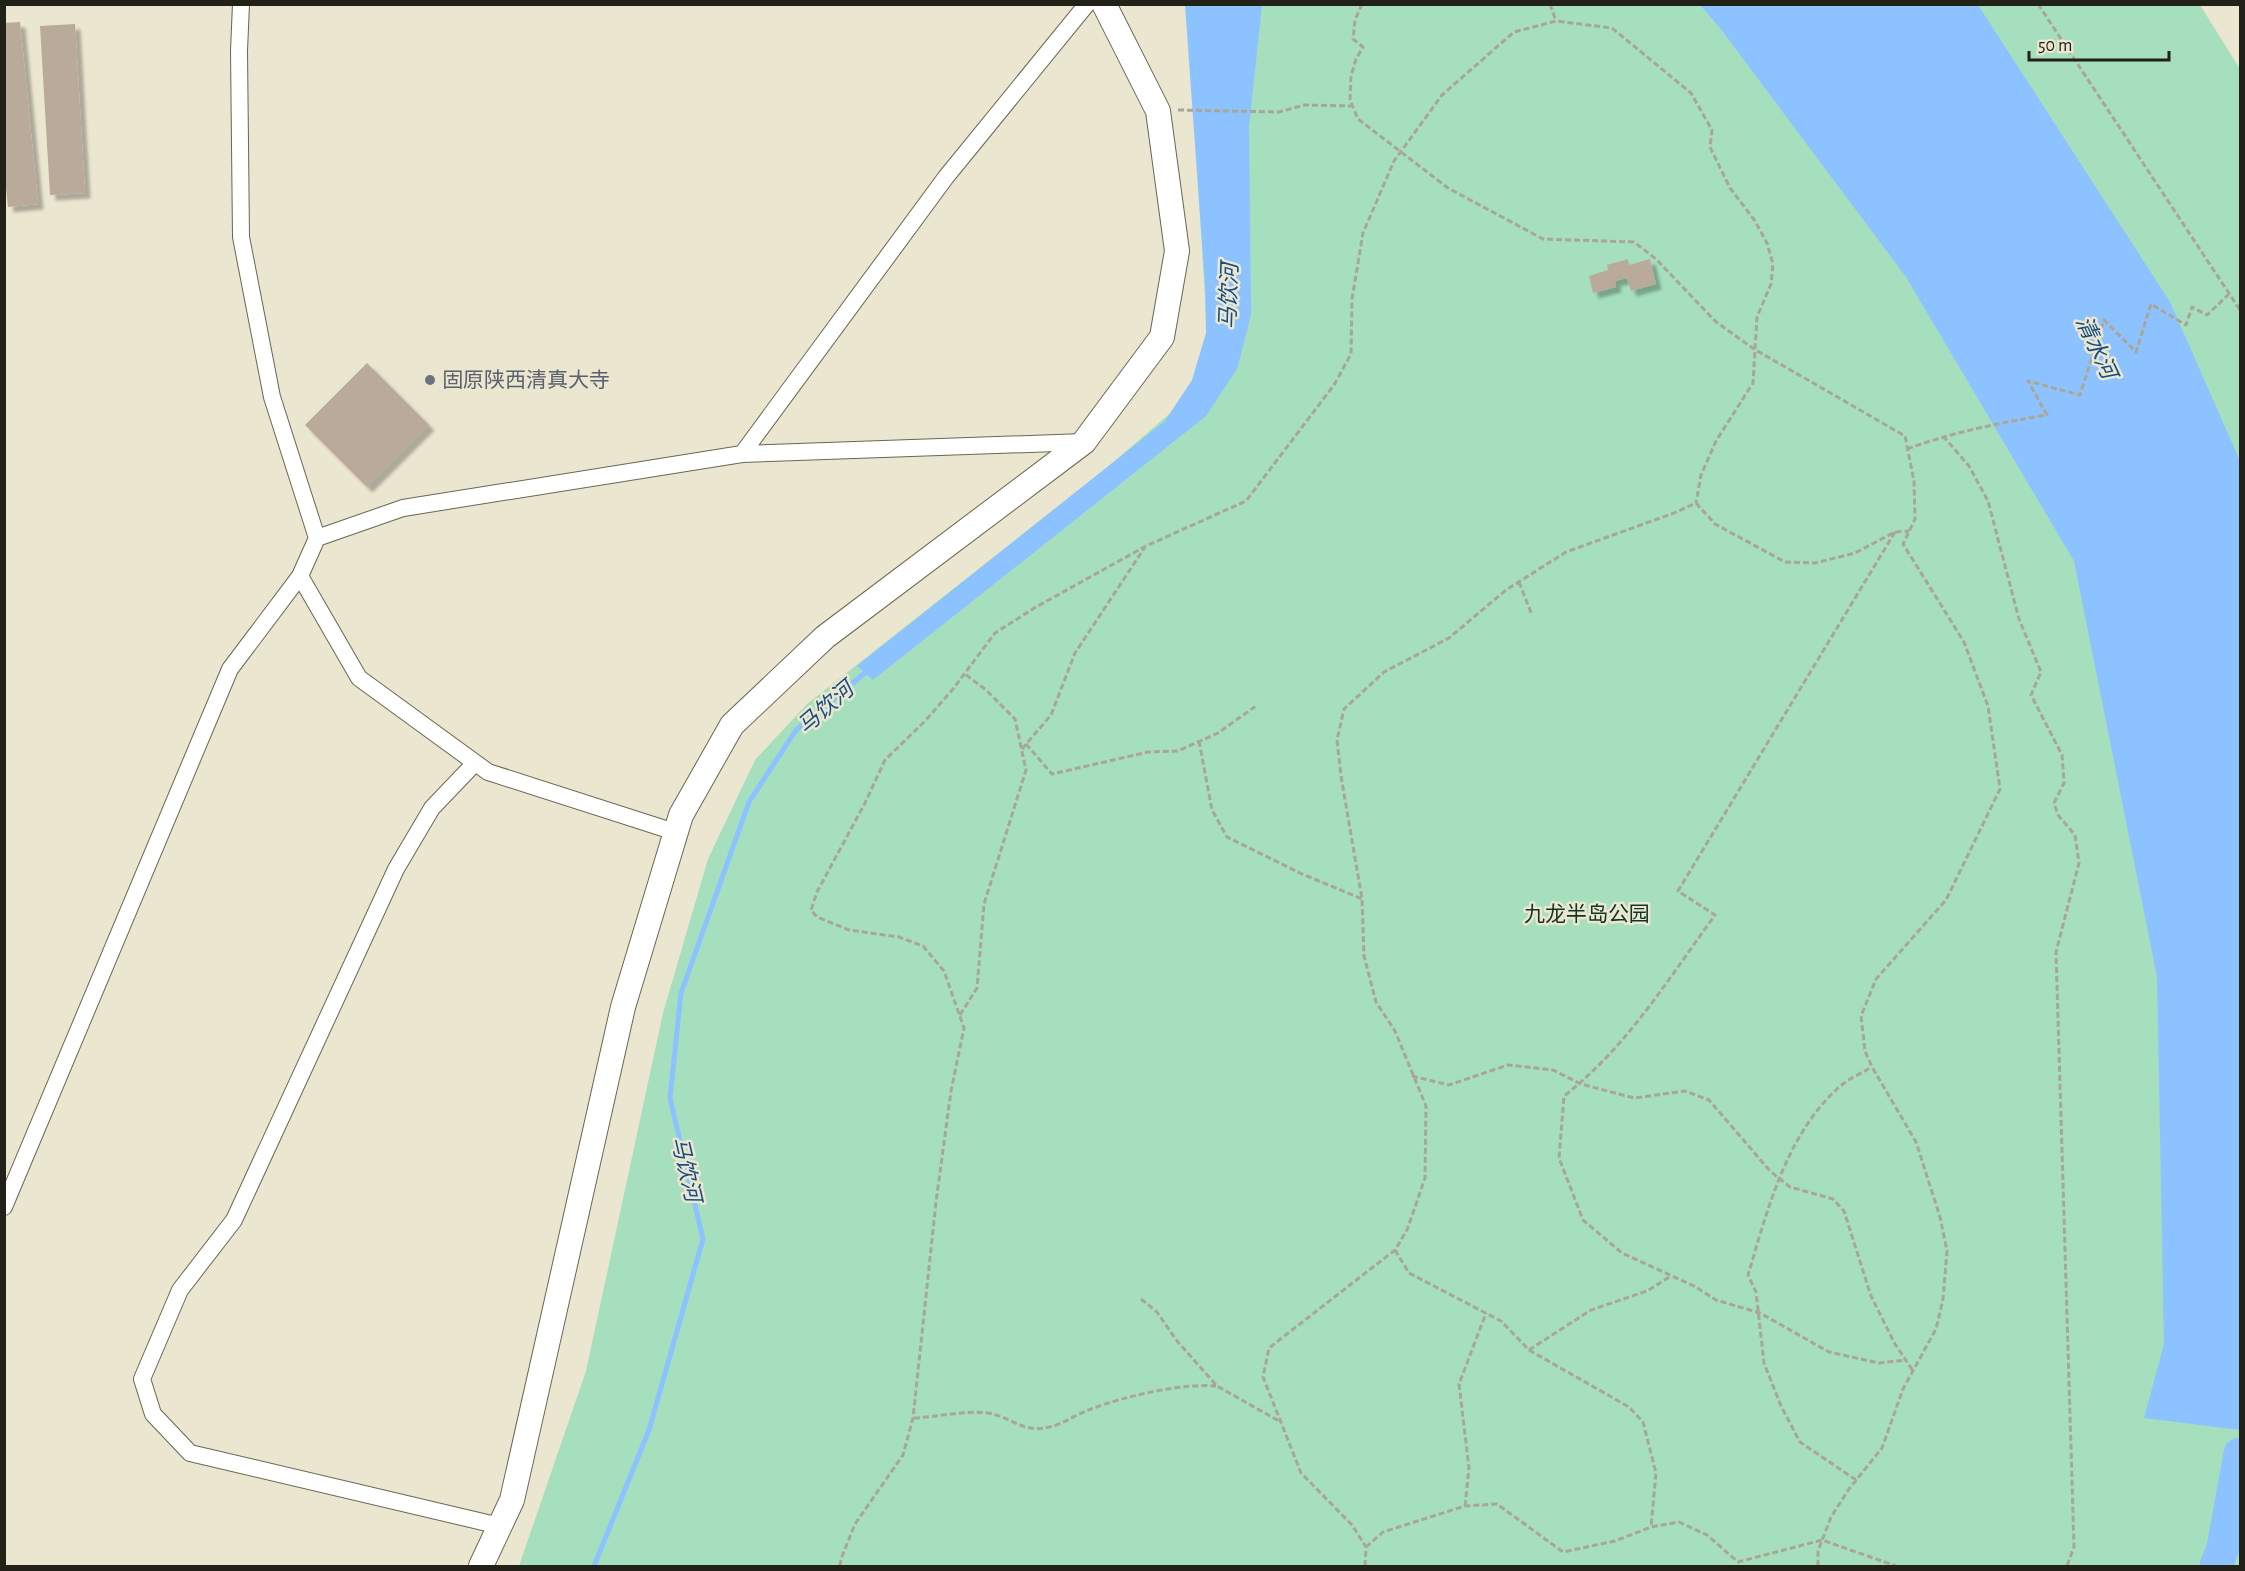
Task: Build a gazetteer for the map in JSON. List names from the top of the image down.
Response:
{
  "water": ["马饮河", "清水河"],
  "parks": ["九龙半岛公园"],
  "places": ["固原陕西清真大寺"],
  "scale_bar": "50 m"
}
